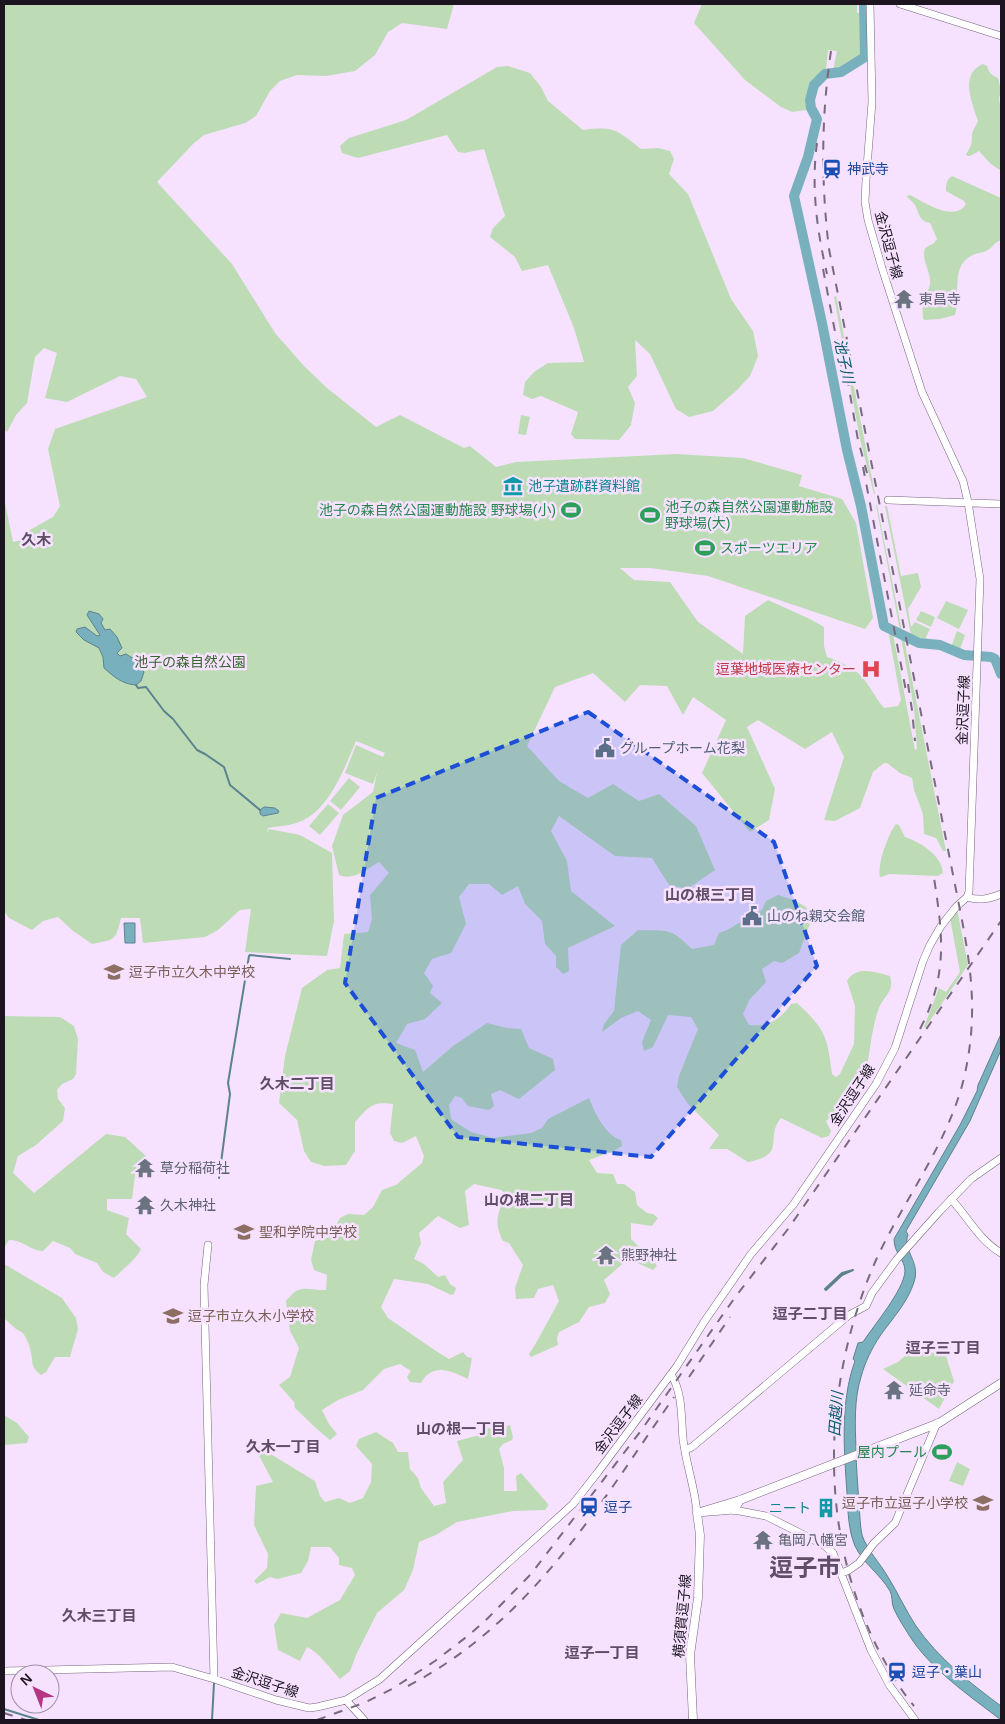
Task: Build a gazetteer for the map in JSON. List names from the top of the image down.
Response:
{
  "streets": {
    "main road": ["金沢逗子線", "横須賀逗子線"]
  },
  "districts": [
    "久木",
    "山の根三丁目",
    "久木二丁目",
    "山の根二丁目",
    "逗子二丁目",
    "逗子三丁目",
    "山の根一丁目",
    "久木一丁目",
    "逗子市",
    "久木三丁目",
    "逗子一丁目"
  ],
  "water": ["池子川", "田越川"],
  "parks": ["池子の森自然公園"],
  "places": {
    "station": ["神武寺", "逗子", "逗子・葉山"],
    "temple": [
      "東昌寺",
      "草分稲荷社",
      "久木神社",
      "熊野神社",
      "延命寺",
      "亀岡八幡宮"
    ],
    "museum": ["池子遺跡群資料館"],
    "sports": [
      "池子の森自然公園運動施設 野球場(小)",
      "池子の森自然公園運動施設 野球場(大)",
      "スポーツエリア",
      "屋内プール"
    ],
    "hospital": ["逗葉地域医療センター"],
    "public building": ["グループホーム花梨", "山のね親交会館"],
    "school or university": [
      "逗子市立久木中学校",
      "聖和学院中学校",
      "逗子市立久木小学校",
      "逗子市立逗子小学校"
    ],
    "building": ["ニート"]
  },
  "north": "top left"
}
